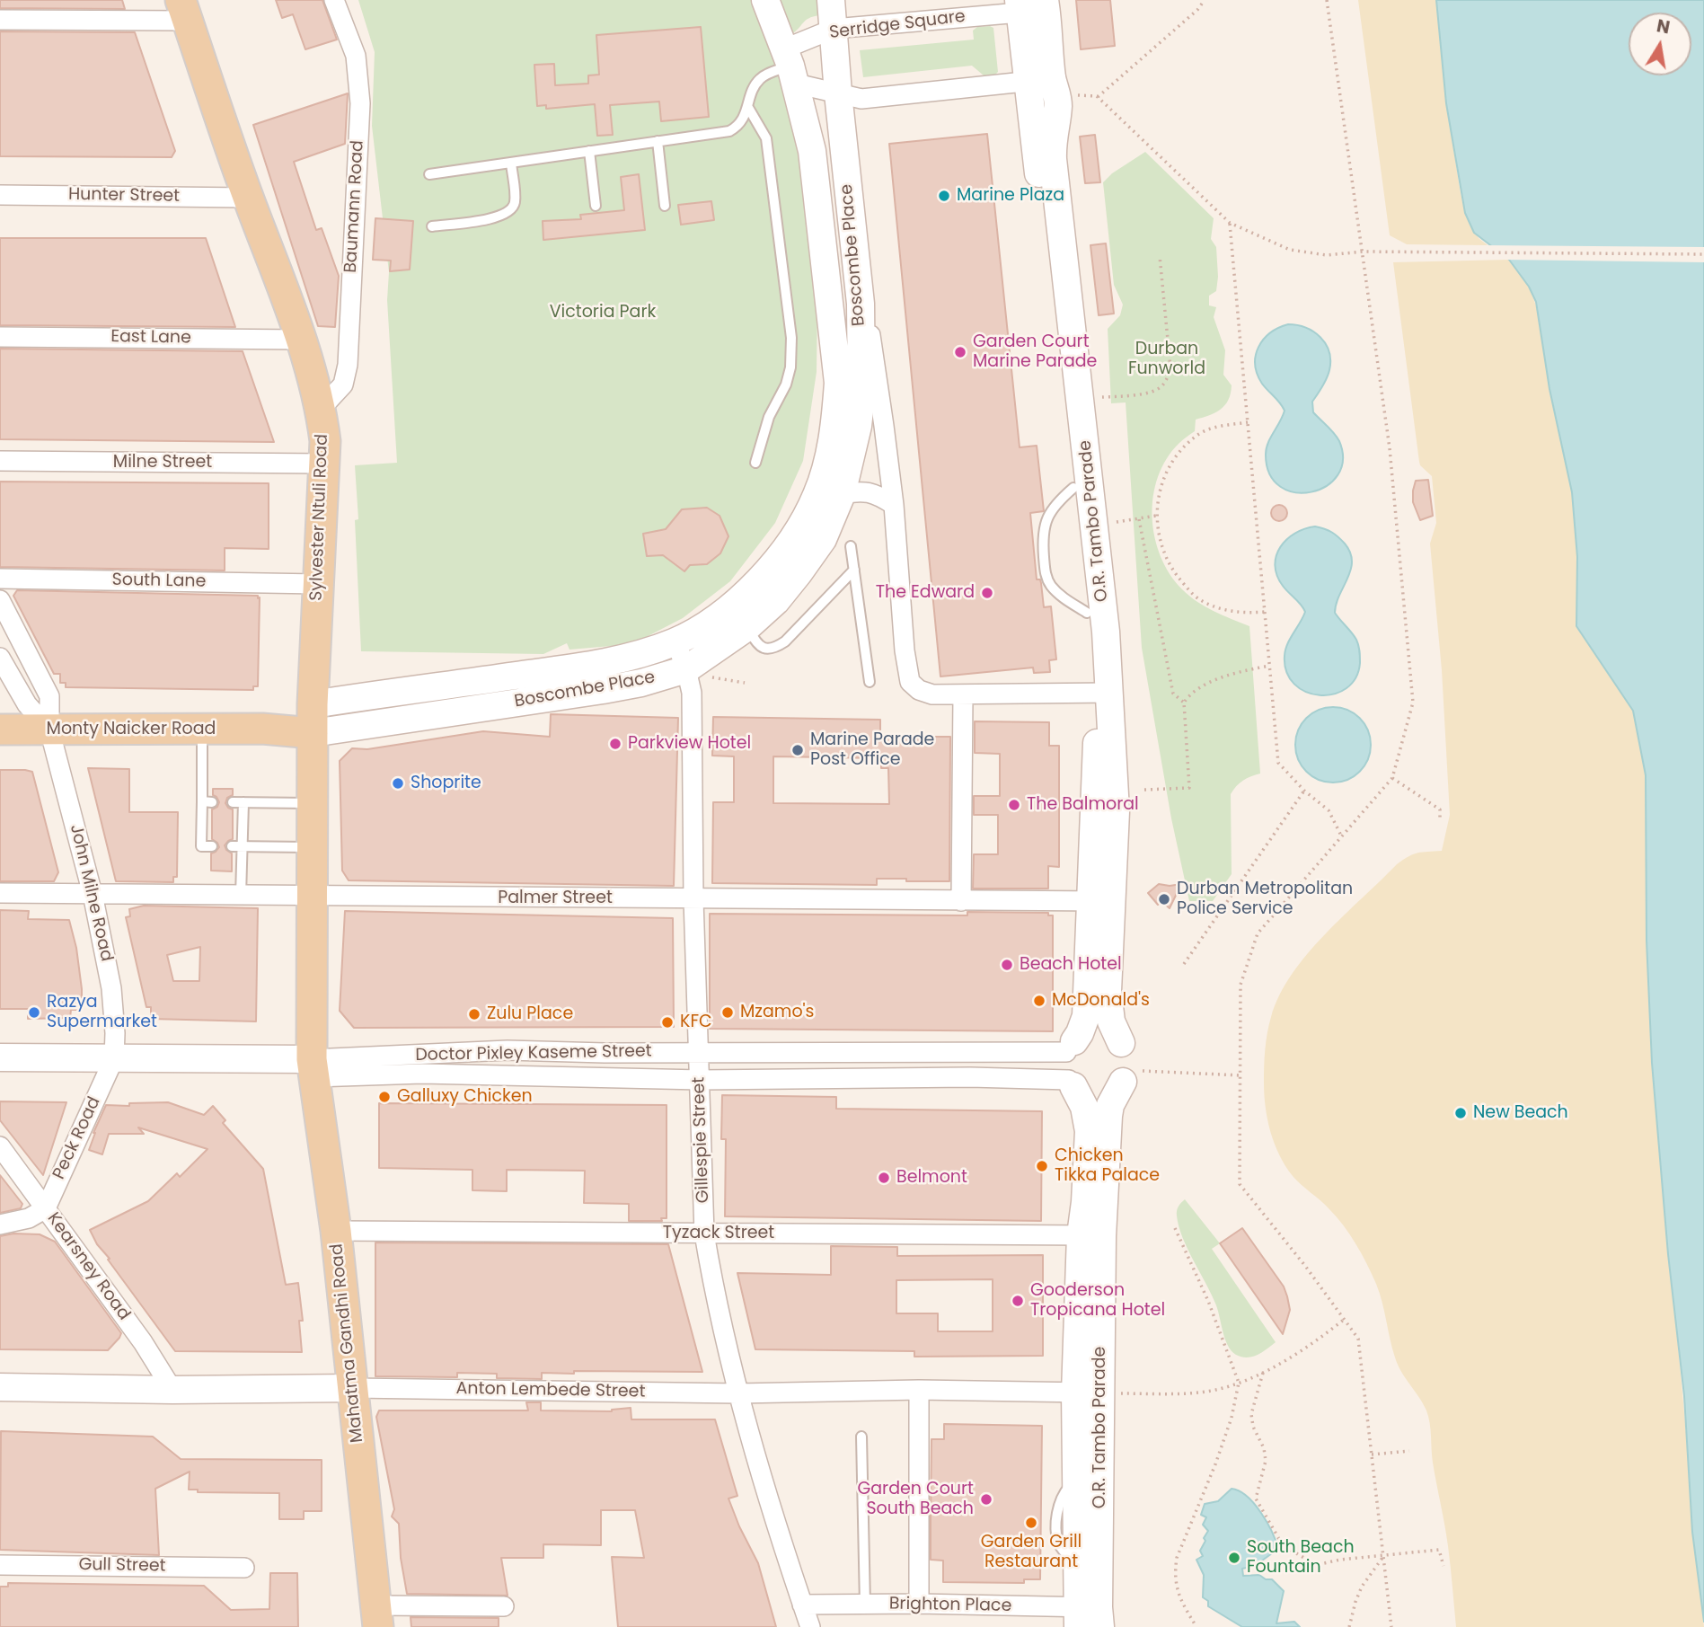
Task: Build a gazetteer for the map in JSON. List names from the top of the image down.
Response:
{
  "streets": {
    "main road": [
      "Boscombe Place",
      "Sylvester Ntuli Road",
      "O.R. Tambo Parade",
      "Monty Naicker Road",
      "Doctor Pixley Kaseme Street",
      "Mahatma Gandhi Road",
      "Anton Lembede Street"
    ],
    "street": [
      "Serridge Square",
      "Hunter Street",
      "Baumann Road",
      "East Lane",
      "Milne Street",
      "South Lane",
      "John Milne Road",
      "Palmer Street",
      "Peck Road",
      "Gillespie Street",
      "Tyzack Street",
      "Kearsney Road",
      "Gull Street",
      "Brighton Place"
    ]
  },
  "crossings": [
    ["Serridge Square", "Boscombe Place"],
    ["Serridge Square", "O.R. Tambo Parade"],
    ["Hunter Street", "Sylvester Ntuli Road"],
    ["Baumann Road", "Sylvester Ntuli Road"],
    ["Boscombe Place", "Sylvester Ntuli Road"],
    ["Boscombe Place", "Monty Naicker Road"],
    ["Boscombe Place", "Gillespie Street"],
    ["East Lane", "Sylvester Ntuli Road"],
    ["Milne Street", "Sylvester Ntuli Road"],
    ["Sylvester Ntuli Road", "South Lane"],
    ["Sylvester Ntuli Road", "Monty Naicker Road"],
    ["Sylvester Ntuli Road", "Palmer Street"],
    ["Sylvester Ntuli Road", "Doctor Pixley Kaseme Street"],
    ["Sylvester Ntuli Road", "Mahatma Gandhi Road"],
    ["O.R. Tambo Parade", "Palmer Street"],
    ["O.R. Tambo Parade", "Doctor Pixley Kaseme Street"],
    ["O.R. Tambo Parade", "Tyzack Street"],
    ["O.R. Tambo Parade", "Anton Lembede Street"],
    ["O.R. Tambo Parade", "Brighton Place"],
    ["Monty Naicker Road", "John Milne Road"],
    ["John Milne Road", "Palmer Street"],
    ["John Milne Road", "Doctor Pixley Kaseme Street"],
    ["John Milne Road", "Peck Road"],
    ["Palmer Street", "Gillespie Street"],
    ["Doctor Pixley Kaseme Street", "Peck Road"],
    ["Doctor Pixley Kaseme Street", "Gillespie Street"],
    ["Doctor Pixley Kaseme Street", "Mahatma Gandhi Road"],
    ["Peck Road", "Kearsney Road"],
    ["Gillespie Street", "Tyzack Street"],
    ["Gillespie Street", "Anton Lembede Street"],
    ["Gillespie Street", "Brighton Place"],
    ["Tyzack Street", "Mahatma Gandhi Road"],
    ["Kearsney Road", "Anton Lembede Street"],
    ["Mahatma Gandhi Road", "Anton Lembede Street"]
  ],
  "parks": ["Victoria Park", "Durban Funworld"],
  "places": [
    "Marine Plaza",
    "Garden Court Marine Parade",
    "The Edward",
    "Parkview Hotel",
    "Marine Parade Post Office",
    "Shoprite",
    "The Balmoral",
    "Durban Metropolitan Police Service",
    "Beach Hotel",
    "McDonald's",
    "Razya Supermarket",
    "Mzamo's",
    "Zulu Place",
    "KFC",
    "Galluxy Chicken",
    "New Beach",
    "Chicken Tikka Palace",
    "Belmont",
    "Gooderson Tropicana Hotel",
    "Garden Court South Beach",
    "Garden Grill Restaurant",
    "South Beach Fountain"
  ],
  "north": "top"
}
